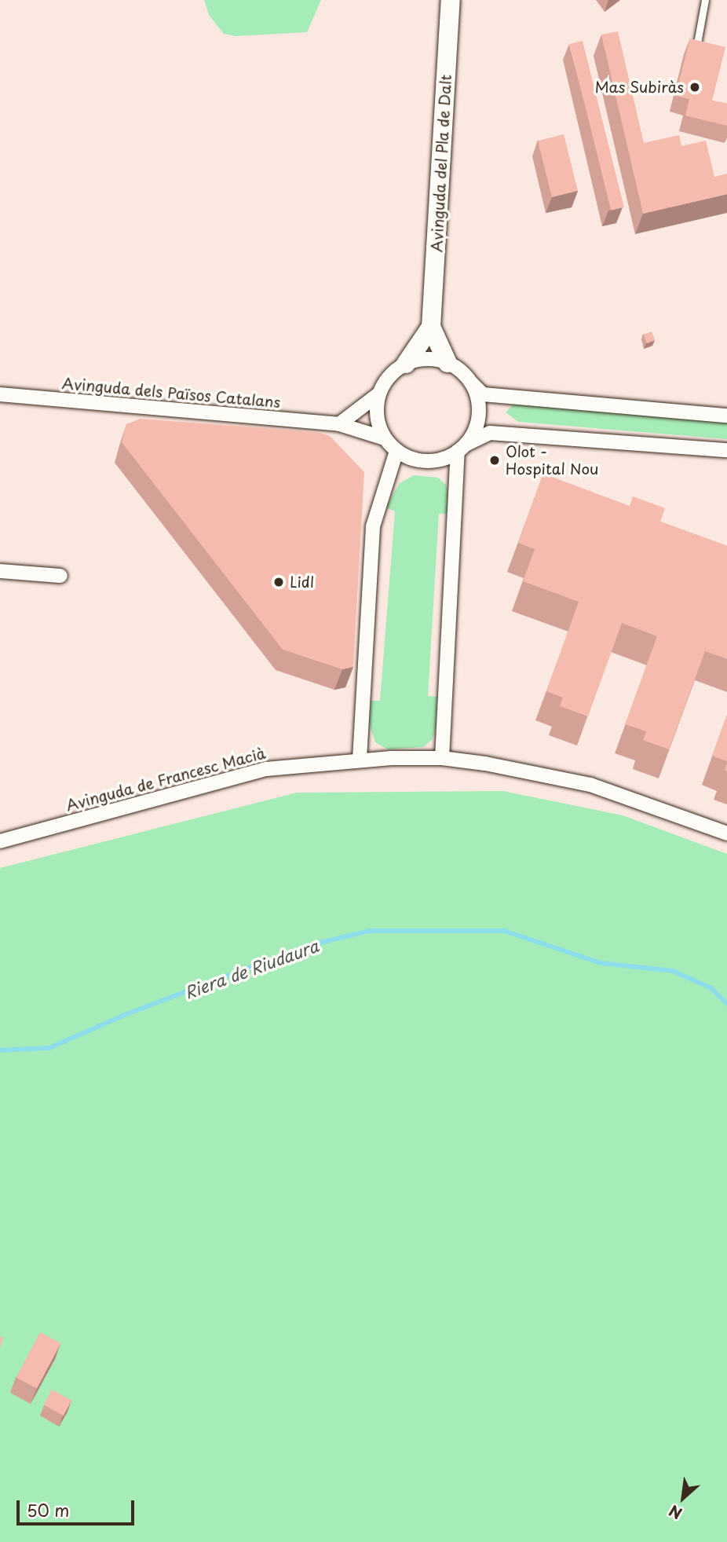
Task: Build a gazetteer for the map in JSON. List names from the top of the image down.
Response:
{
  "streets": {
    "street": ["Avinguda del Pla de Dalt", "Avinguda dels Països Catalans", "Avinguda de Francesc Macià"]
  },
  "crossings": [
    ["Avinguda del Pla de Dalt", "Avinguda dels Països Catalans"]
  ],
  "water": ["Riera de Riudaura"],
  "places": ["Mas Subiràs", "Olot - Hospital Nou", "Lidl"],
  "scale_bar": "50 m",
  "north": "bottom left"
}
